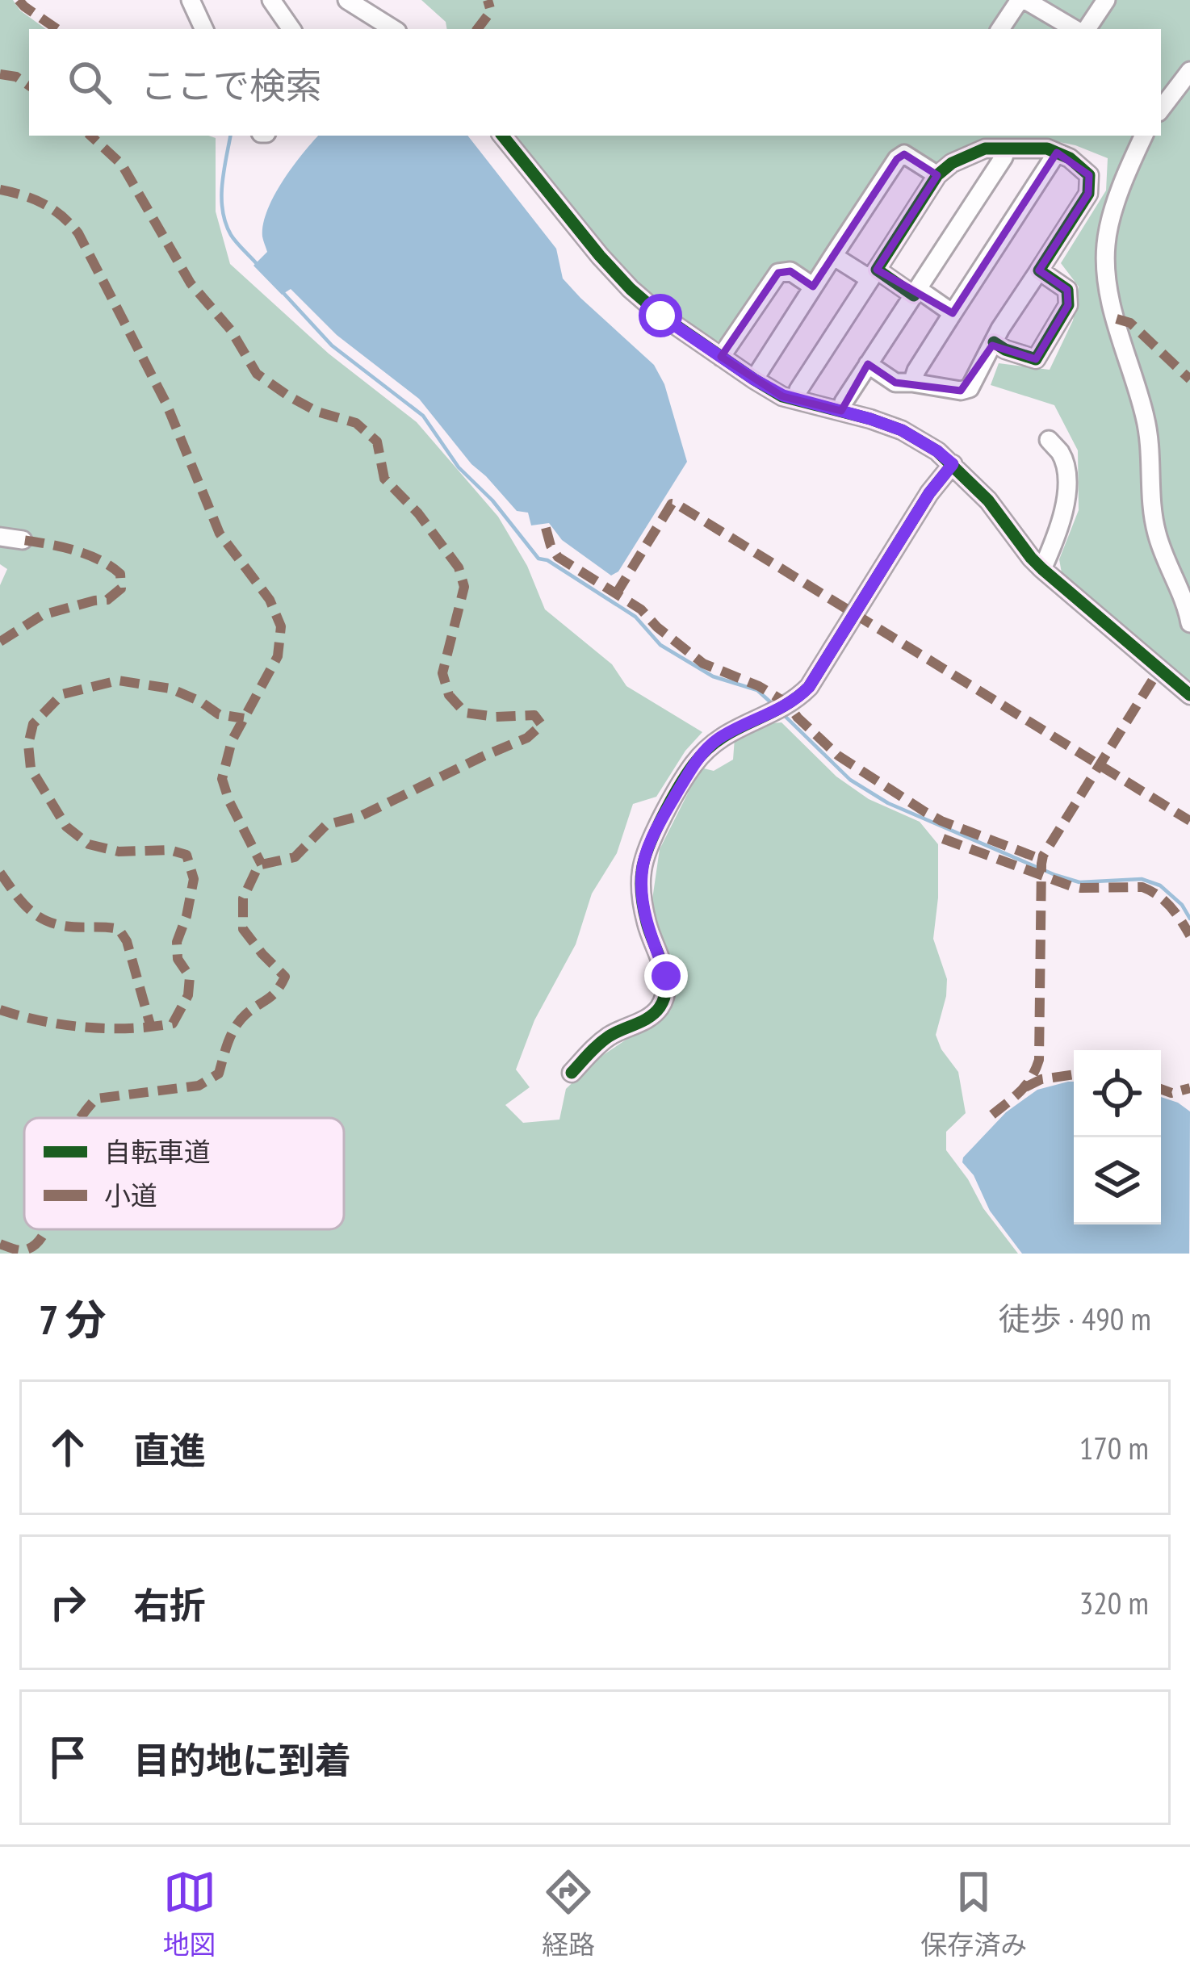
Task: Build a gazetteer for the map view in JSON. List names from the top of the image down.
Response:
{
  "legend": ["自転車道", "小道"],
  "page": {
    "search": "ここで検索",
    "heading": ["7 分", "徒歩 · 490 m"],
    "list": [
      ["直進", "170 m"],
      ["右折", "320 m"],
      "目的地に到着"
    ],
    "nav": ["地図", "経路", "保存済み"]
  }
}
